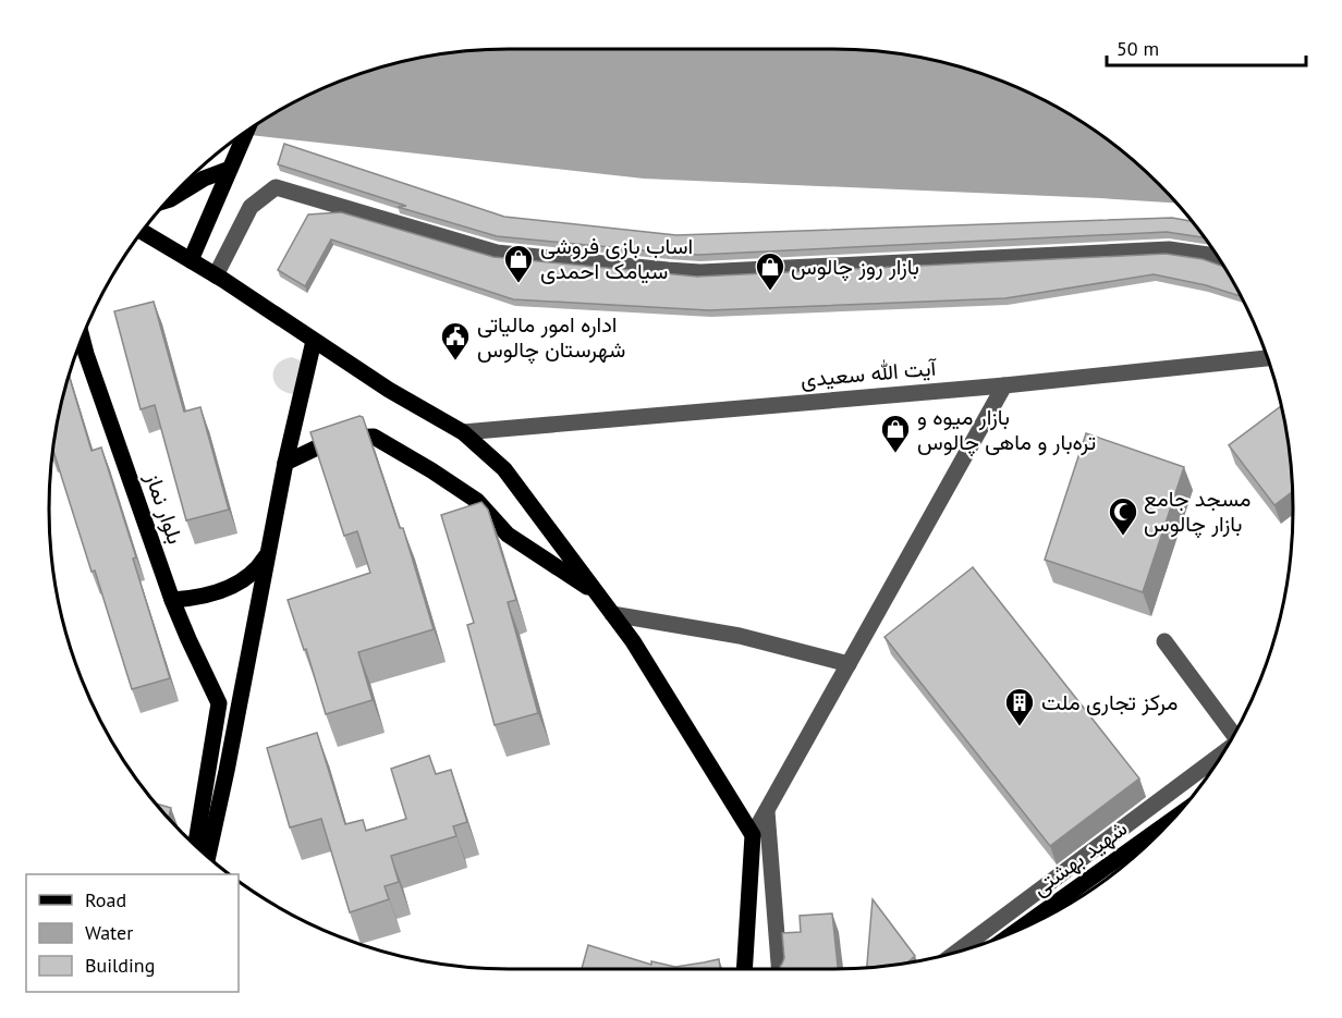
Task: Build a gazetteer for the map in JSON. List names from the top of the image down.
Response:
{
  "streets": {
    "main road": ["بلوار نماز", "شهید بهشتی"],
    "street": ["آیت الله سعیدی"]
  },
  "places": {
    "shop": ["اساب بازی فروشی سیامک احمدی", "بازار روز چالوس", "بازار میوه و تره‌بار و ماهی چالوس"],
    "public building": ["اداره امور مالیاتی شهرستان چالوس"],
    "mosque": ["مسجد جامع بازار چالوس"],
    "building": ["مرکز تجاری ملت"]
  },
  "legend": ["Road", "Water", "Building"],
  "scale_bar": "50 m"
}
